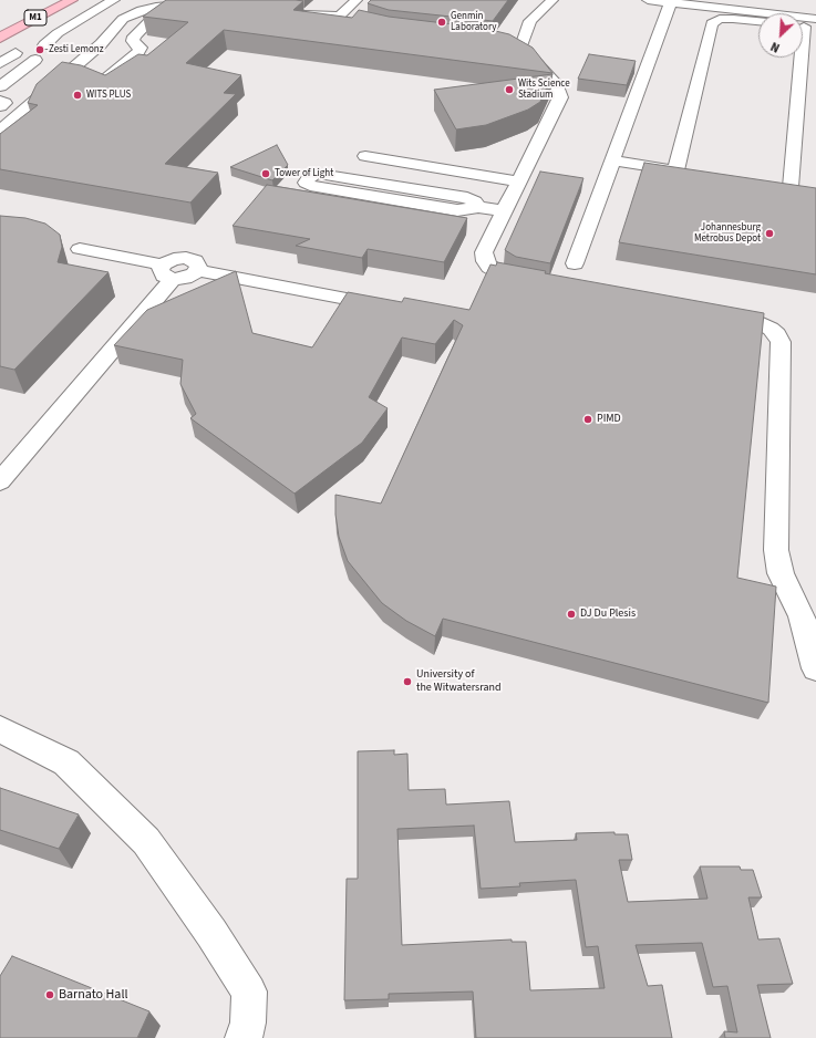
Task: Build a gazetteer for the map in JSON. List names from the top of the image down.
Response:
{
  "streets": {
    "highway": ["M1"]
  },
  "places": [
    "Genmin Laboratory",
    "Zesti Lemonz",
    "Wits Science Stadium",
    "WITS PLUS",
    "Tower of Light",
    "Johannesburg Metrobus Depot",
    "PIMD",
    "DJ Du Plesis",
    "University of the Witwatersrand",
    "Barnato Hall"
  ],
  "north": "bottom left"
}
